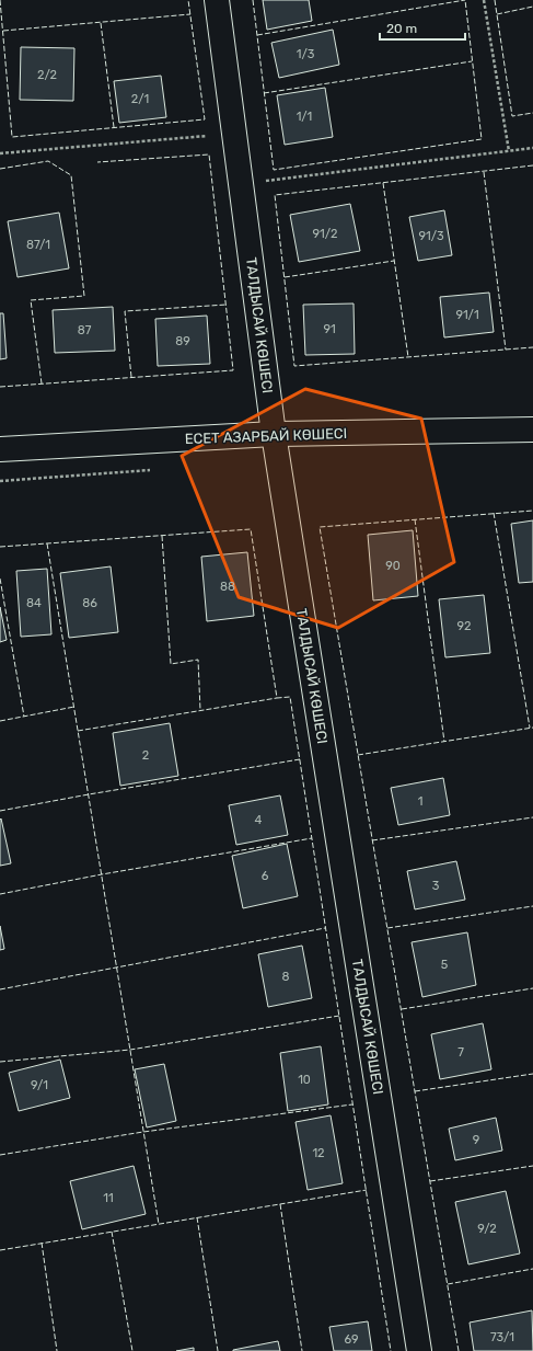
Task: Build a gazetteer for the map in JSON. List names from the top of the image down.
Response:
{
  "streets": {
    "street": ["ТАЛДЫСАЙ КӨШЕСІ", "ЕСЕТ АЗАРБАЙ КӨШЕСІ"]
  },
  "crossings": [
    ["ТАЛДЫСАЙ КӨШЕСІ", "ЕСЕТ АЗАРБАЙ КӨШЕСІ"]
  ],
  "house_numbers": [
    "1/3",
    "2/2",
    "2/1",
    "1/1",
    "91/2",
    "91/3",
    "87/1",
    "91/1",
    "91",
    "87",
    "89",
    "90",
    "88",
    "84",
    "86",
    "92",
    "2",
    "1",
    "4",
    "6",
    "3",
    "5",
    "8",
    "7",
    "10",
    "9/1",
    "9",
    "12",
    "11",
    "9/2",
    "73/1",
    "69"
  ],
  "scale_bar": "20 m"
}
